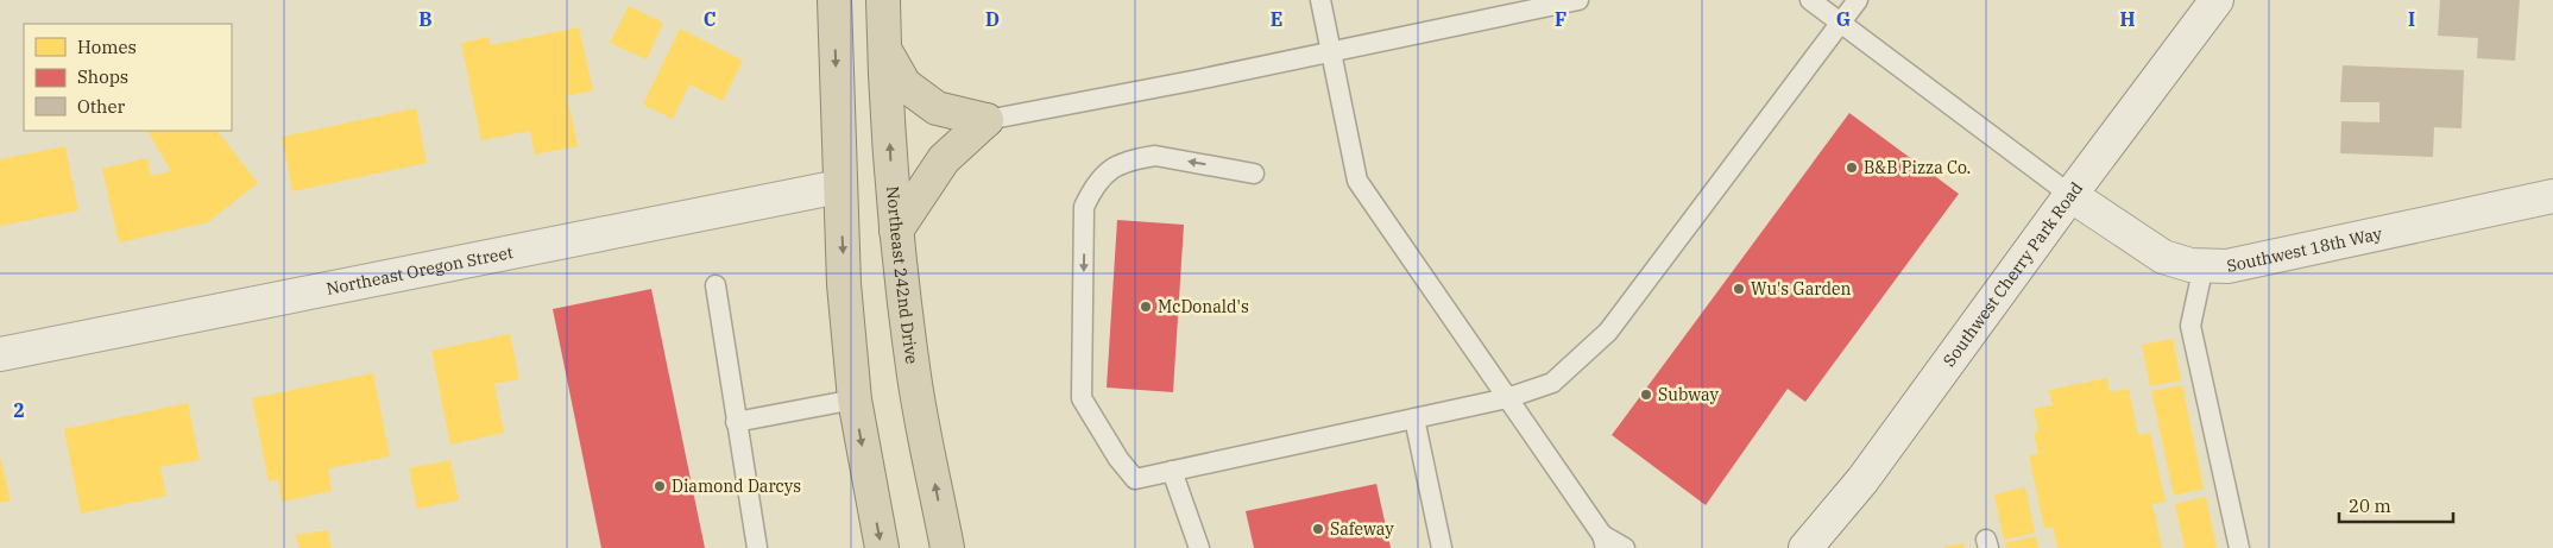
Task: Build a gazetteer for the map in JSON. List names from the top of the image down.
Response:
{
  "streets": {
    "highway": ["Northeast 242nd Drive"],
    "street": ["Southwest 18th Way", "Northeast Oregon Street", "Southwest Cherry Park Road"]
  },
  "crossings": [
    ["Southwest 18th Way", "Southwest Cherry Park Road"]
  ],
  "places": [
    "B&B Pizza Co.",
    "Wu's Garden",
    "McDonald's",
    "Subway",
    "Diamond Darcys",
    "Safeway"
  ],
  "legend": ["Homes", "Shops", "Other"],
  "scale_bar": "20 m",
  "grid": {
    "columns": [
      "B",
      "C",
      "D",
      "E",
      "F",
      "G",
      "H",
      "I"
    ],
    "rows": ["2"]
  }
}
